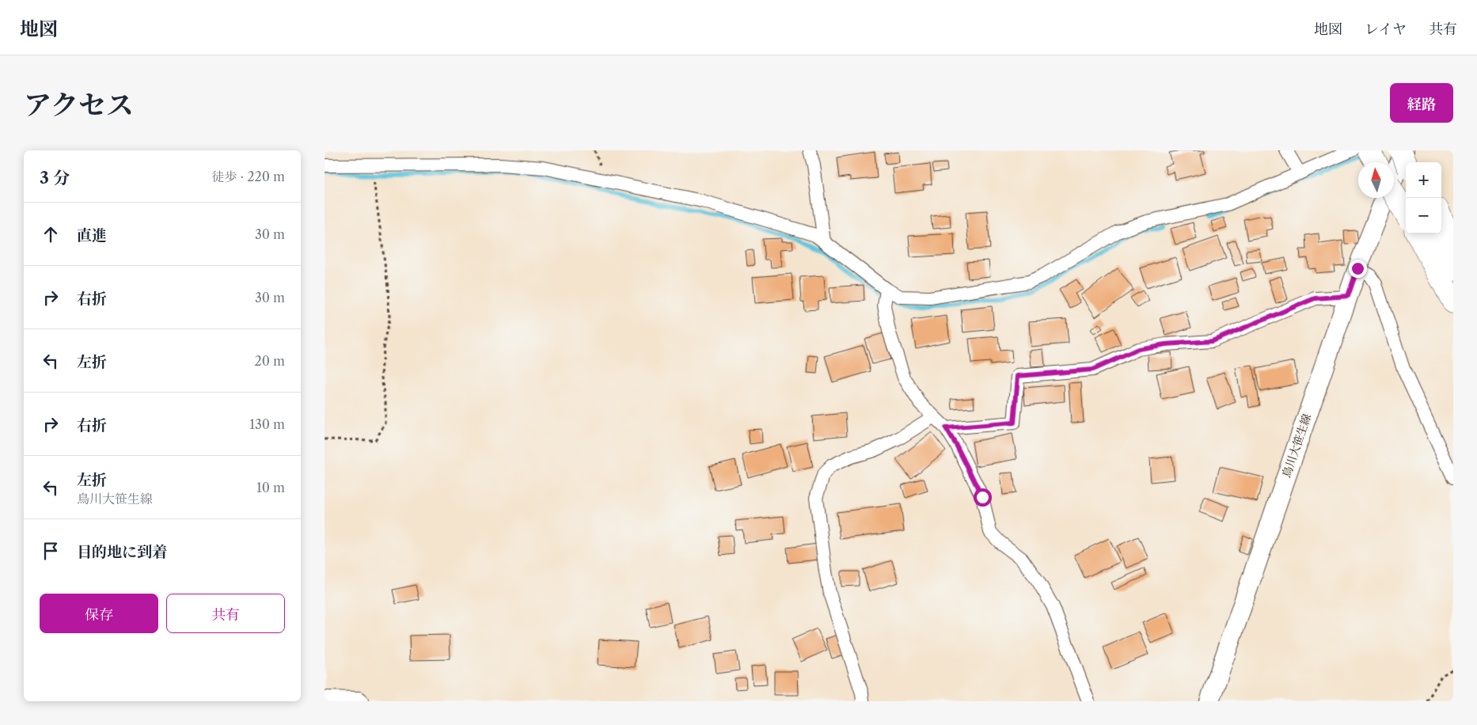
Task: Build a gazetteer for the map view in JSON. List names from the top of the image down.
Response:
{
  "streets": {
    "street": ["鳥川大笹生線"]
  },
  "north": "top",
  "page": {
    "header": "地図",
    "nav": ["地図", "レイヤ", "共有"],
    "title": "アクセス",
    "buttons": [
      "経路",
      ["保存", "共有"]
    ],
    "heading": ["3 分", "徒歩 · 220 m"],
    "map_buttons": ["+", "−"],
    "list": [
      ["直進", "30 m"],
      ["右折", "30 m"],
      ["左折", "20 m"],
      ["右折", "130 m"],
      ["左折", "鳥川大笹生線", "10 m"],
      "目的地に到着"
    ]
  }
}
